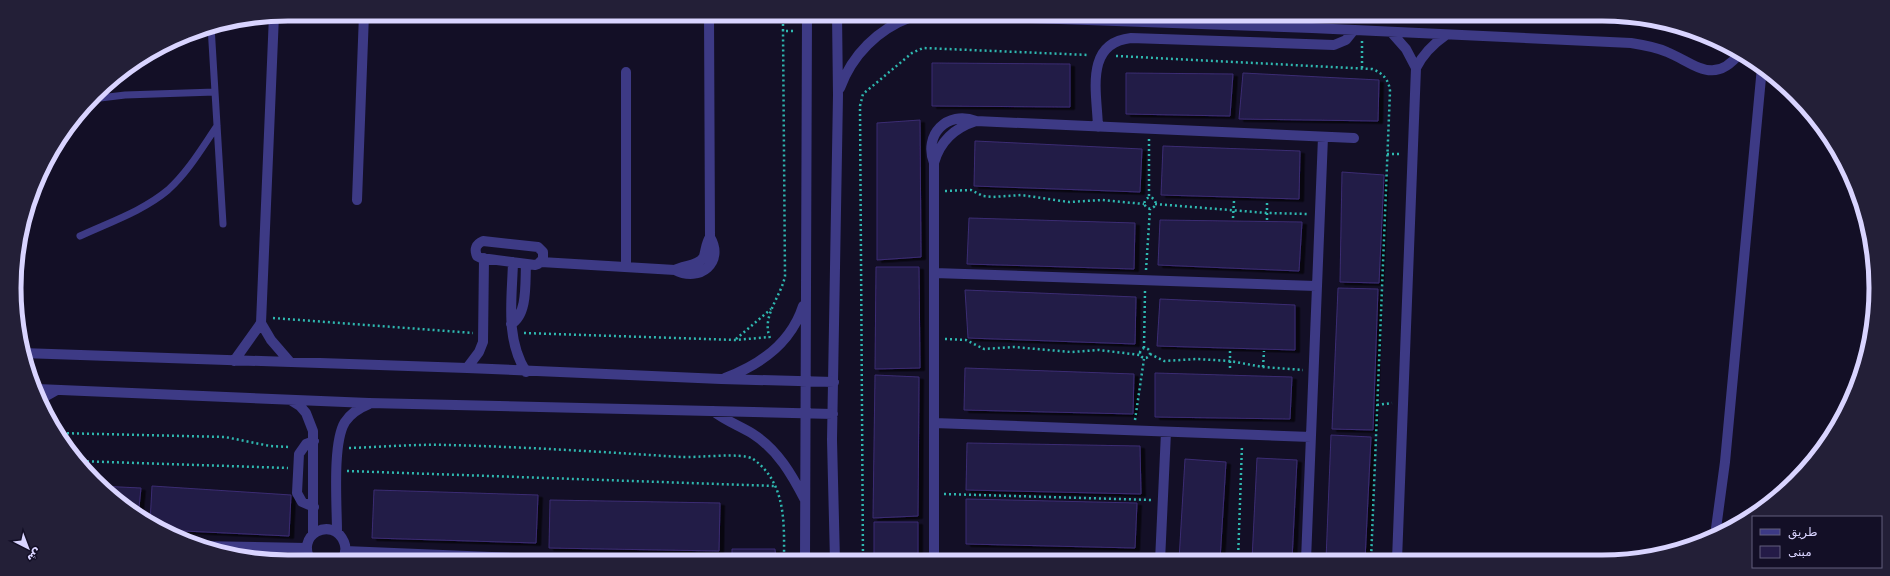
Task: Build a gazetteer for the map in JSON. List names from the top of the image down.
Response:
{
  "legend": ["طريق", "مبنى"],
  "north": "bottom right"
}
